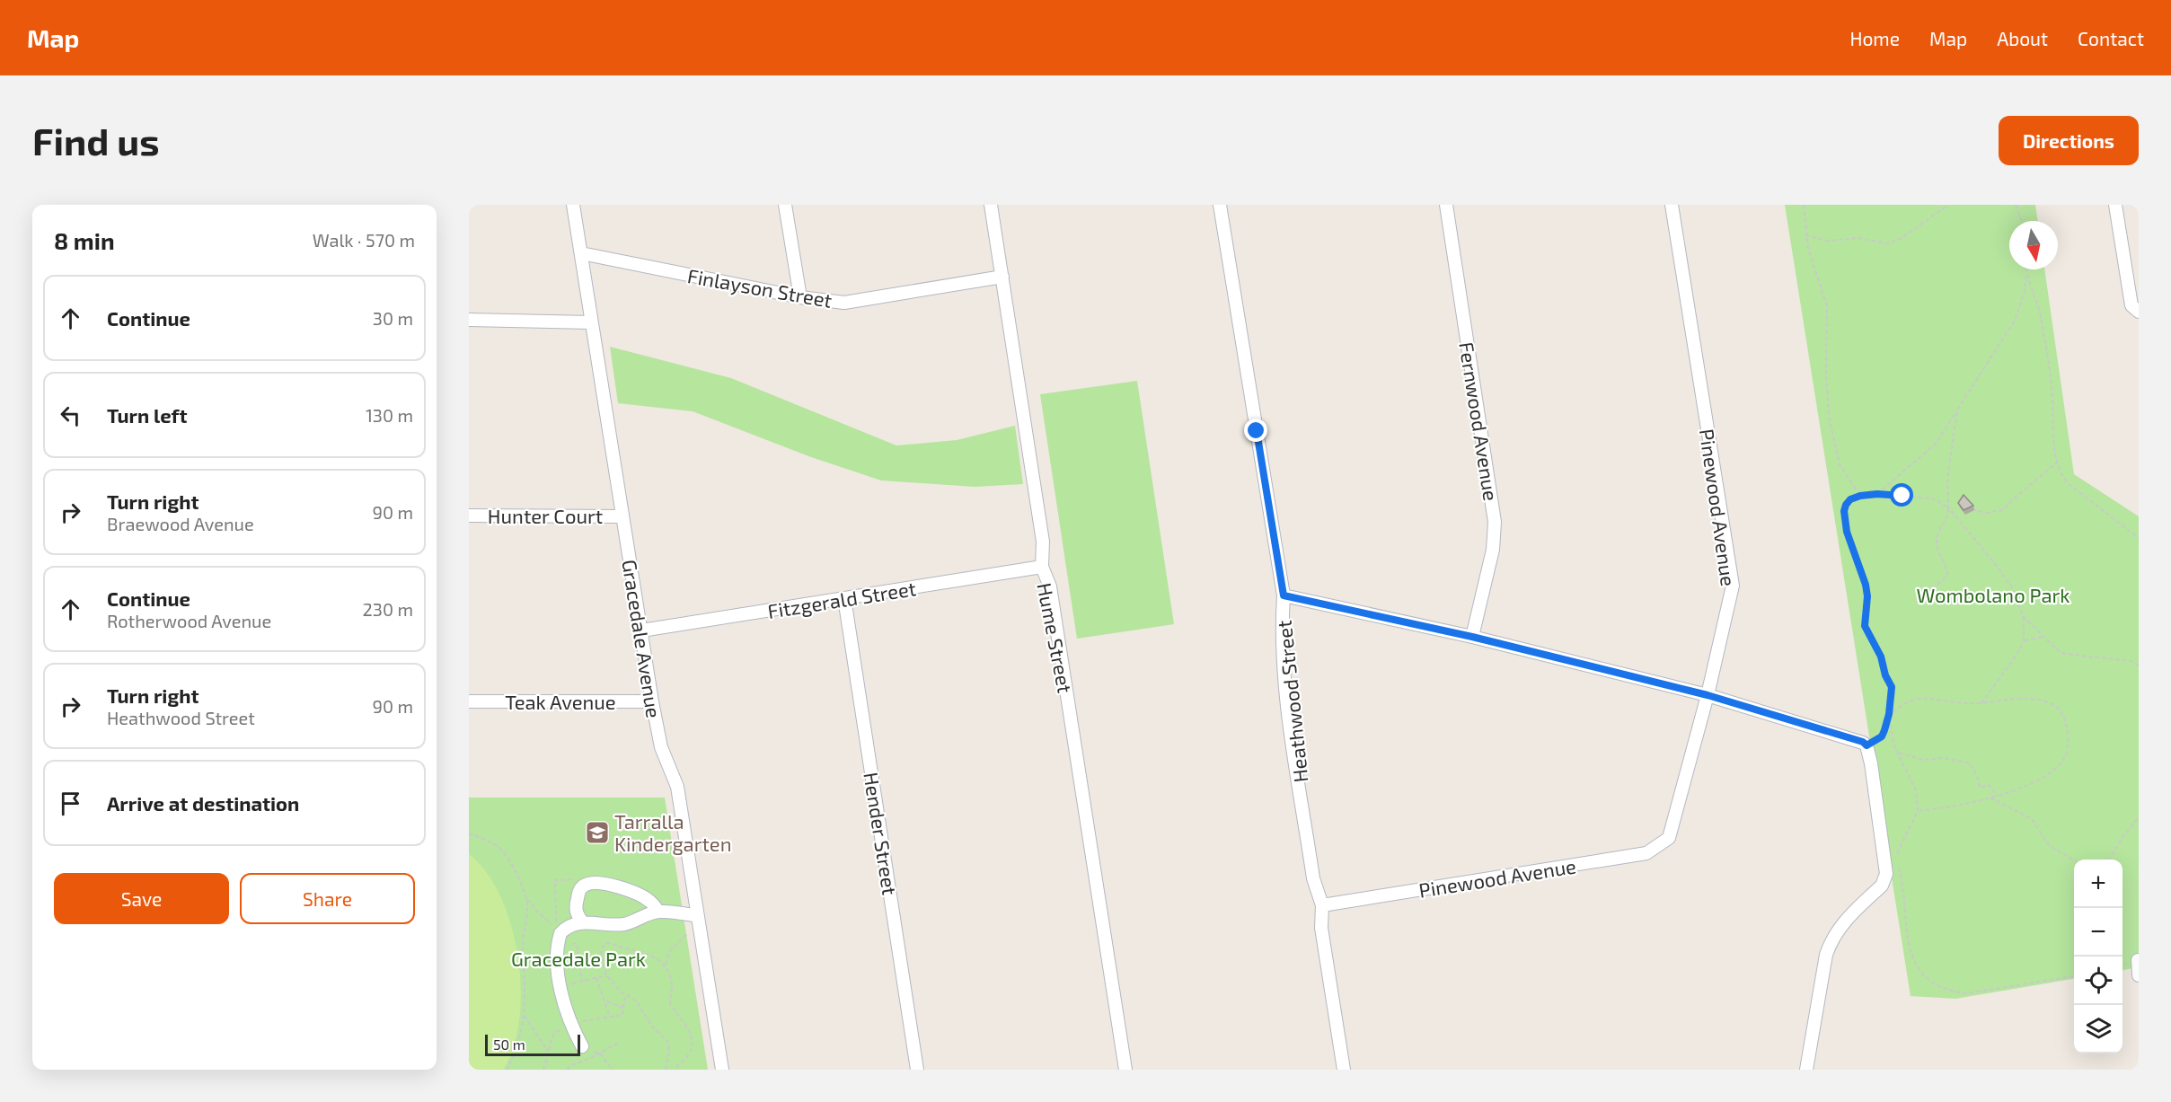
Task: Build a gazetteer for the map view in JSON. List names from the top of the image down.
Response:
{
  "streets": {
    "street": [
      "Finlayson Street",
      "Fernwood Avenue",
      "Pinewood Avenue",
      "Hunter Court",
      "Fitzgerald Street",
      "Hume Street",
      "Gracedale Avenue",
      "Teak Avenue",
      "Heathwood Street",
      "Hender Street"
    ]
  },
  "crossings": [
    ["Finlayson Street", "Hume Street"],
    ["Finlayson Street", "Gracedale Avenue"],
    ["Pinewood Avenue", "Heathwood Street"],
    ["Hunter Court", "Gracedale Avenue"],
    ["Fitzgerald Street", "Hume Street"],
    ["Fitzgerald Street", "Gracedale Avenue"],
    ["Fitzgerald Street", "Hender Street"],
    ["Gracedale Avenue", "Teak Avenue"]
  ],
  "parks": ["Wombolano Park", "Gracedale Park"],
  "places": {
    "school or university": ["Tarralla Kindergarten"]
  },
  "scale_bar": "50 m",
  "north": "bottom",
  "page": {
    "header": "Map",
    "nav": [
      "Home",
      "Map",
      "About",
      "Contact"
    ],
    "buttons": [
      "Directions",
      ["Save", "Share"]
    ],
    "title": "Find us",
    "heading": ["8 min", "Walk · 570 m"],
    "list": [
      ["Continue", "30 m"],
      ["Turn left", "130 m"],
      ["Turn right", "Braewood Avenue", "90 m"],
      ["Continue", "Rotherwood Avenue", "230 m"],
      ["Turn right", "Heathwood Street", "90 m"],
      "Arrive at destination"
    ],
    "map_buttons": ["+", "−"],
    "scale": "50 m"
  }
}
